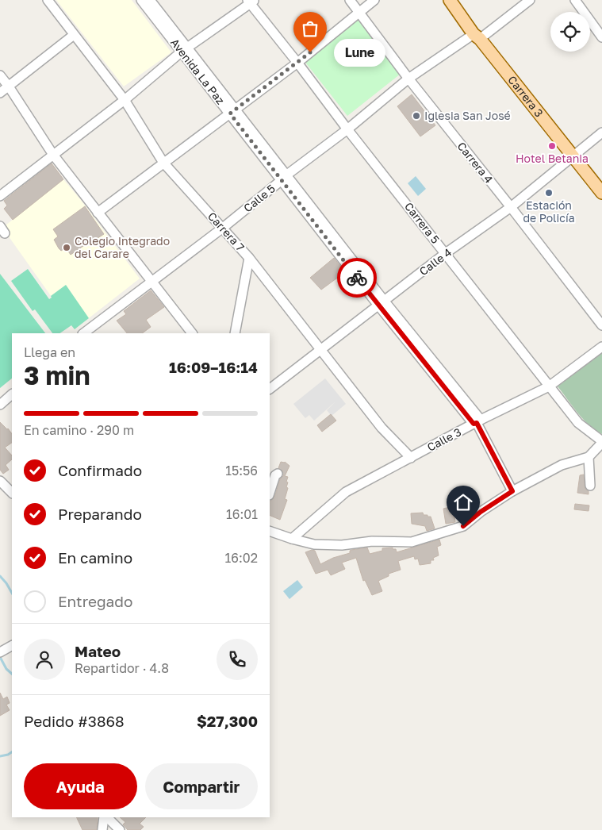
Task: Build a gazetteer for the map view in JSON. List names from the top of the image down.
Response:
{
  "streets": {
    "main road": ["Carrera 3"],
    "street": [
      "Avenida La Paz",
      "Carrera 4",
      "Calle 5",
      "Carrera 5",
      "Carrera 7",
      "Calle 4",
      "Calle 3"
    ]
  },
  "crossings": [
    ["Carrera 3", "Calle 5"],
    ["Carrera 3", "Calle 4"],
    ["Carrera 4", "Calle 5"],
    ["Carrera 4", "Calle 4"],
    ["Calle 5", "Carrera 5"],
    ["Calle 5", "Carrera 7"],
    ["Carrera 5", "Calle 4"],
    ["Carrera 5", "Calle 3"],
    ["Carrera 7", "Calle 4"],
    ["Carrera 7", "Calle 3"]
  ],
  "places": [
    "Lune",
    "Iglesia San José",
    "Hotel Betania",
    "Estación de Policía",
    "Colegio Integrado del Carare"
  ],
  "page": {
    "bubble": "Lune",
    "heading": ["3 min", "Llega en", "16:09–16:14"],
    "panel": [
      "Mateo",
      "Repartidor · 4.8",
      "Pedido #3868",
      "$27,300"
    ],
    "bar": "En camino · 290 m",
    "list": [
      ["Confirmado", "15:56"],
      ["Preparando", "16:01"],
      ["En camino", "16:02"],
      "Entregado"
    ],
    "buttons": ["Ayuda", "Compartir"]
  }
}
